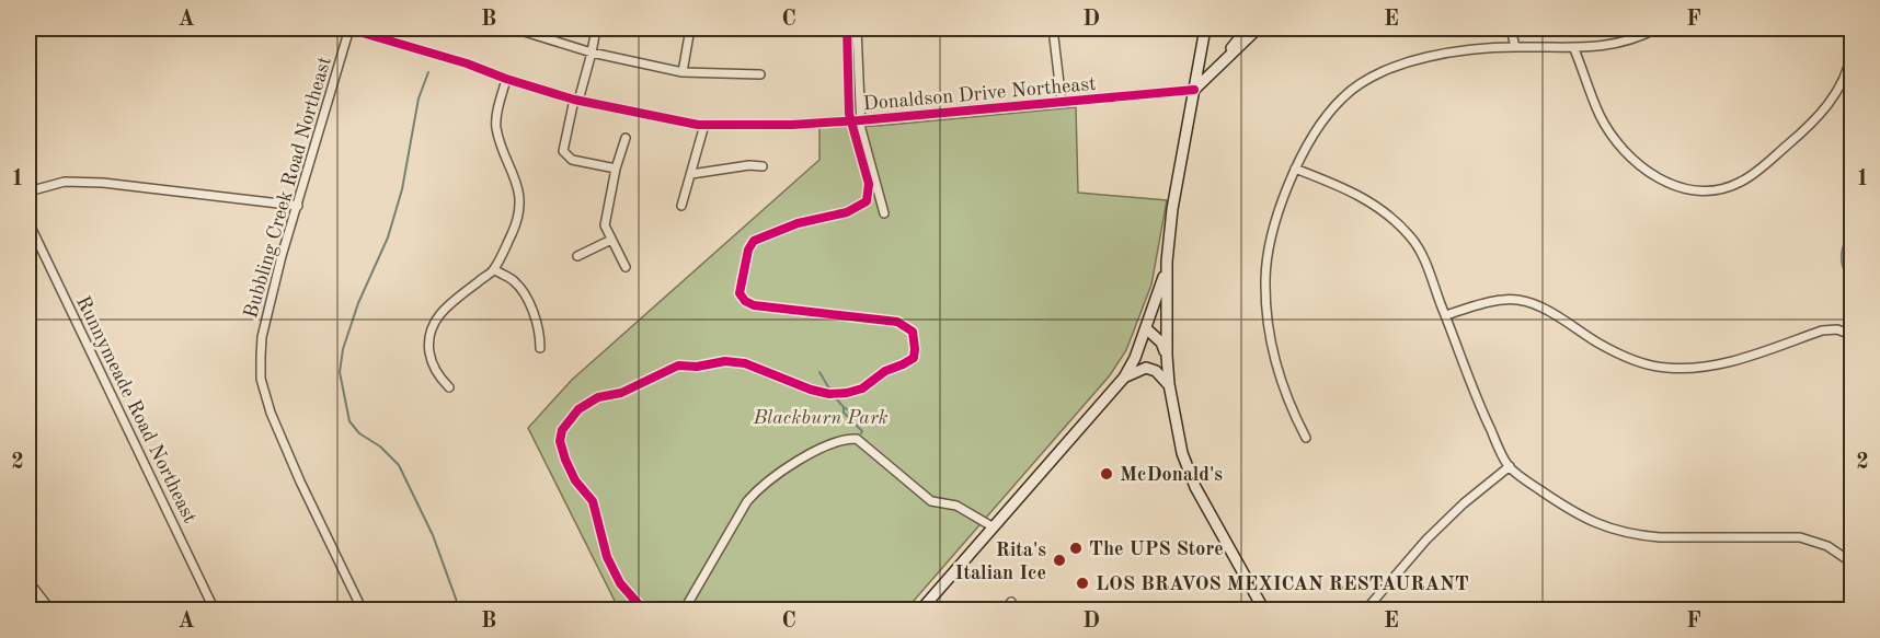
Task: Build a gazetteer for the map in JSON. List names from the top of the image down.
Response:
{
  "streets": {
    "street": ["Donaldson Drive Northeast", "Bubbling Creek Road Northeast", "Runnymeade Road Northeast"]
  },
  "crossings": [
    ["Donaldson Drive Northeast", "Bubbling Creek Road Northeast"]
  ],
  "parks": ["Blackburn Park"],
  "places": [
    "McDonald's",
    "The UPS Store",
    "Rita's Italian Ice",
    "LOS BRAVOS MEXICAN RESTAURANT"
  ],
  "grid": {
    "columns": [
      "A",
      "B",
      "C",
      "D",
      "E",
      "F"
    ],
    "rows": ["1", "2"]
  }
}
